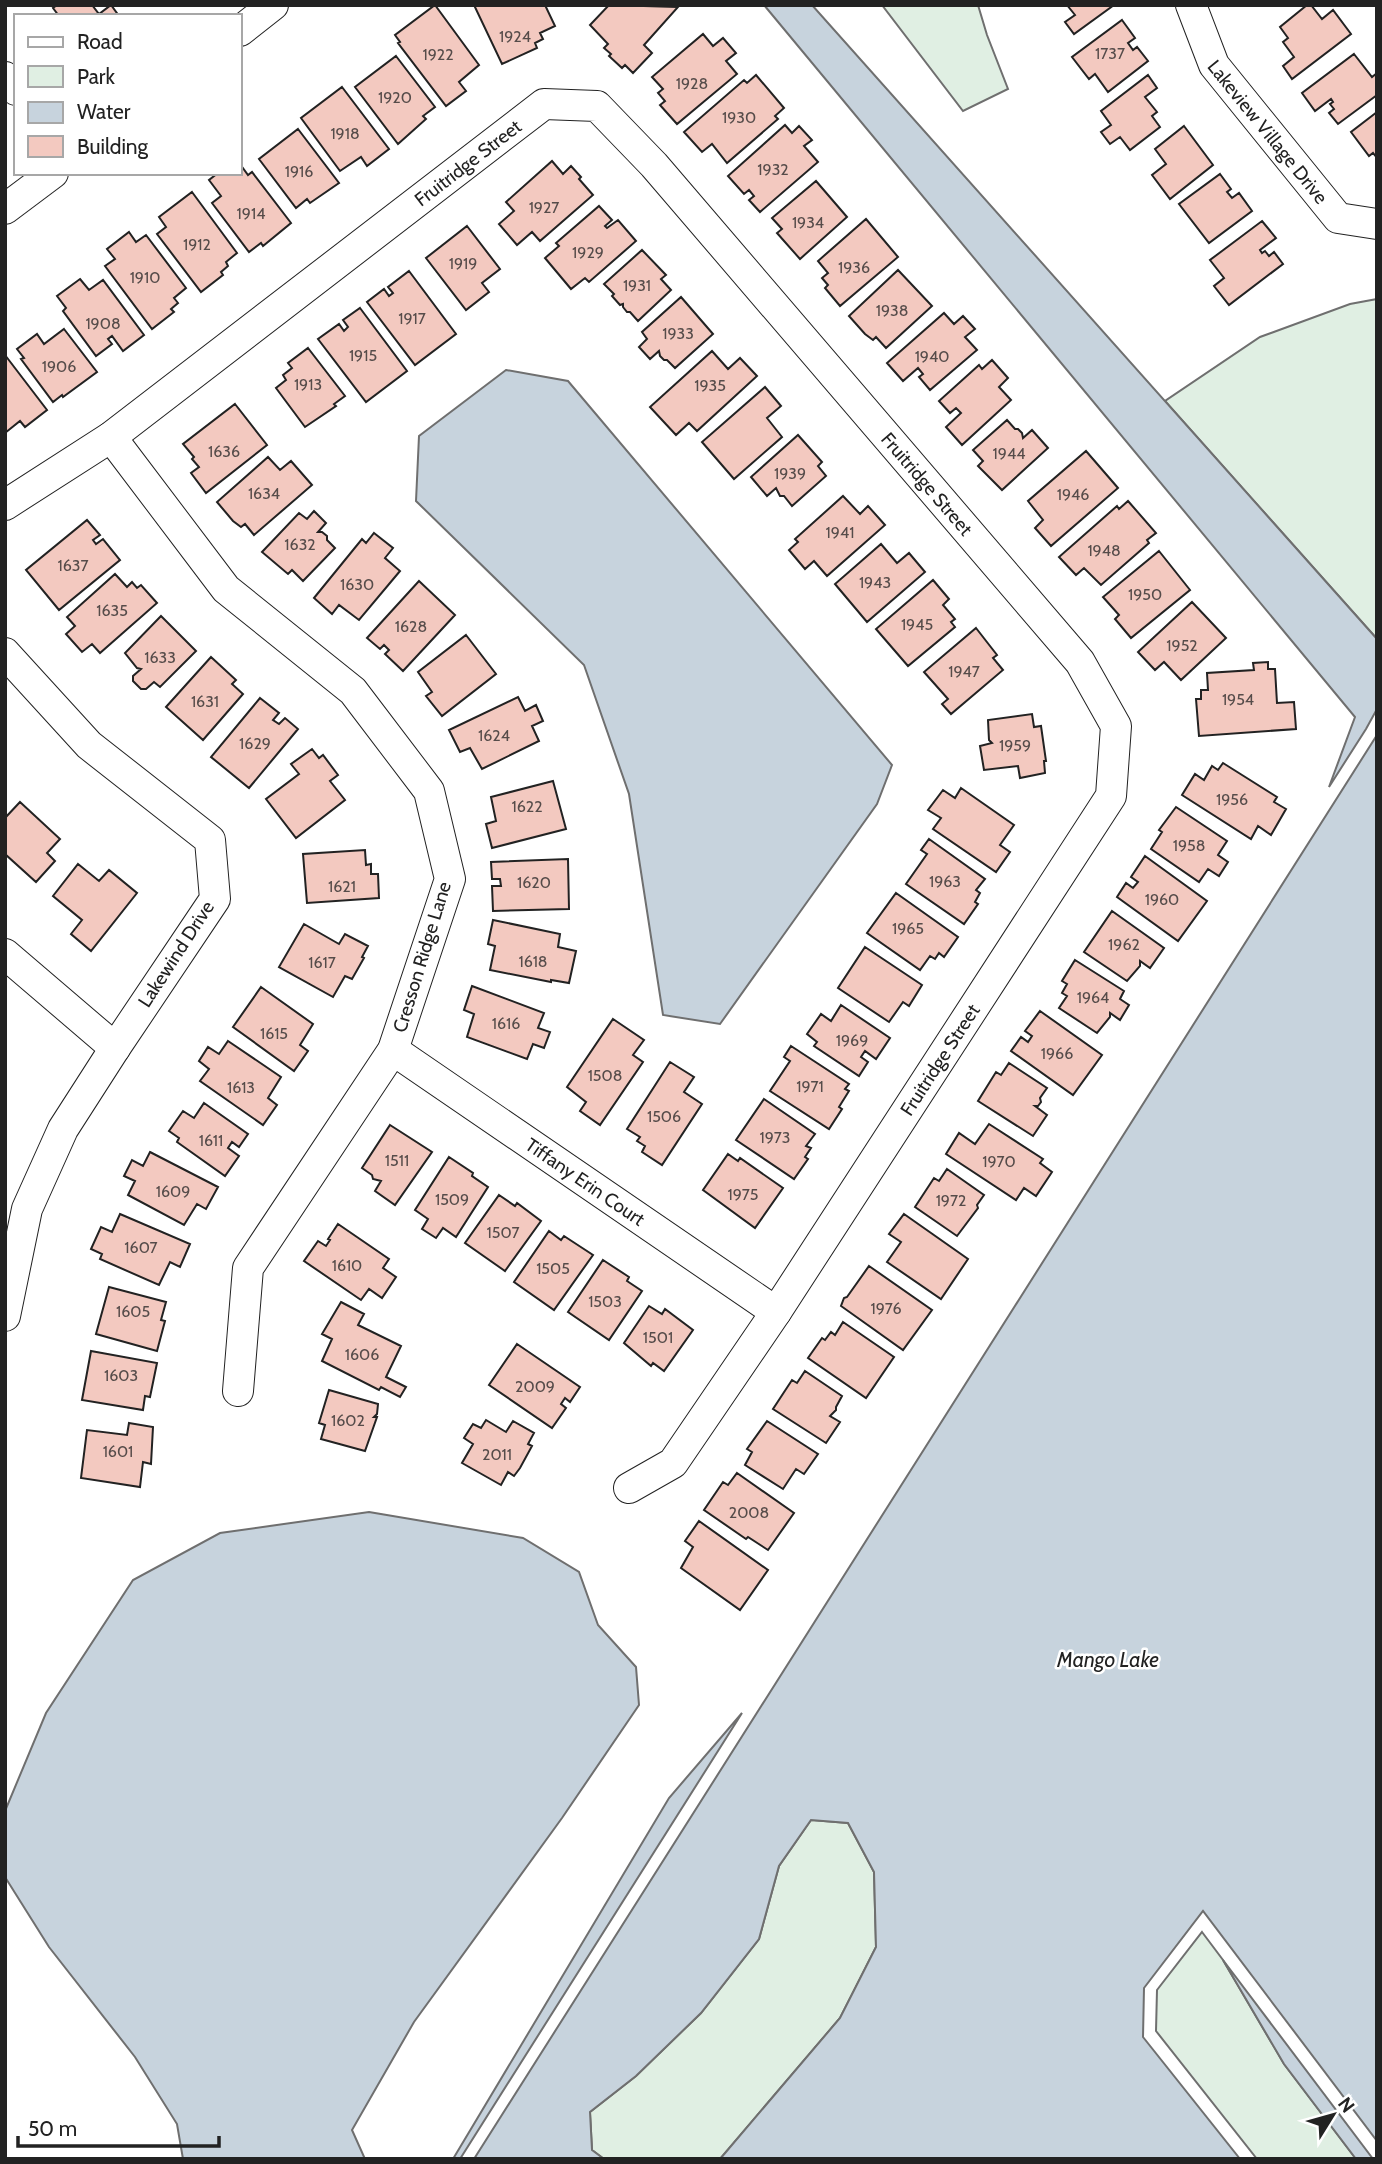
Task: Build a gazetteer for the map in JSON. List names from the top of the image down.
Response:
{
  "streets": {
    "street": [
      "Lakeview Village Drive",
      "Fruitridge Street",
      "Lakewind Drive",
      "Cresson Ridge Lane",
      "Tiffany Erin Court"
    ]
  },
  "crossings": [
    ["Fruitridge Street", "Cresson Ridge Lane"],
    ["Fruitridge Street", "Tiffany Erin Court"],
    ["Cresson Ridge Lane", "Tiffany Erin Court"]
  ],
  "water": ["Mango Lake"],
  "house_numbers": [
    "1924",
    "1737",
    "1922",
    "1928",
    "1920",
    "1930",
    "1918",
    "1932",
    "1916",
    "1927",
    "1914",
    "1934",
    "1912",
    "1929",
    "1919",
    "1936",
    "1910",
    "1931",
    "1938",
    "1917",
    "1908",
    "1933",
    "1915",
    "1940",
    "1906",
    "1913",
    "1935",
    "1636",
    "1944",
    "1939",
    "1634",
    "1946",
    "1941",
    "1632",
    "1948",
    "1637",
    "1943",
    "1630",
    "1950",
    "1635",
    "1945",
    "1628",
    "1952",
    "1633",
    "1947",
    "1954",
    "1631",
    "1624",
    "1629",
    "1959",
    "1956",
    "1622",
    "1958",
    "1963",
    "1620",
    "1621",
    "1960",
    "1965",
    "1962",
    "1618",
    "1617",
    "1964",
    "1616",
    "1615",
    "1969",
    "1966",
    "1508",
    "1971",
    "1613",
    "1506",
    "1973",
    "1611",
    "1511",
    "1970",
    "1609",
    "1975",
    "1509",
    "1972",
    "1507",
    "1607",
    "1610",
    "1505",
    "1503",
    "1976",
    "1605",
    "1501",
    "1606",
    "1603",
    "2009",
    "1602",
    "1601",
    "2011",
    "2008"
  ],
  "legend": [
    "Road",
    "Park",
    "Water",
    "Building"
  ],
  "scale_bar": "50 m",
  "north": "top right"
}
